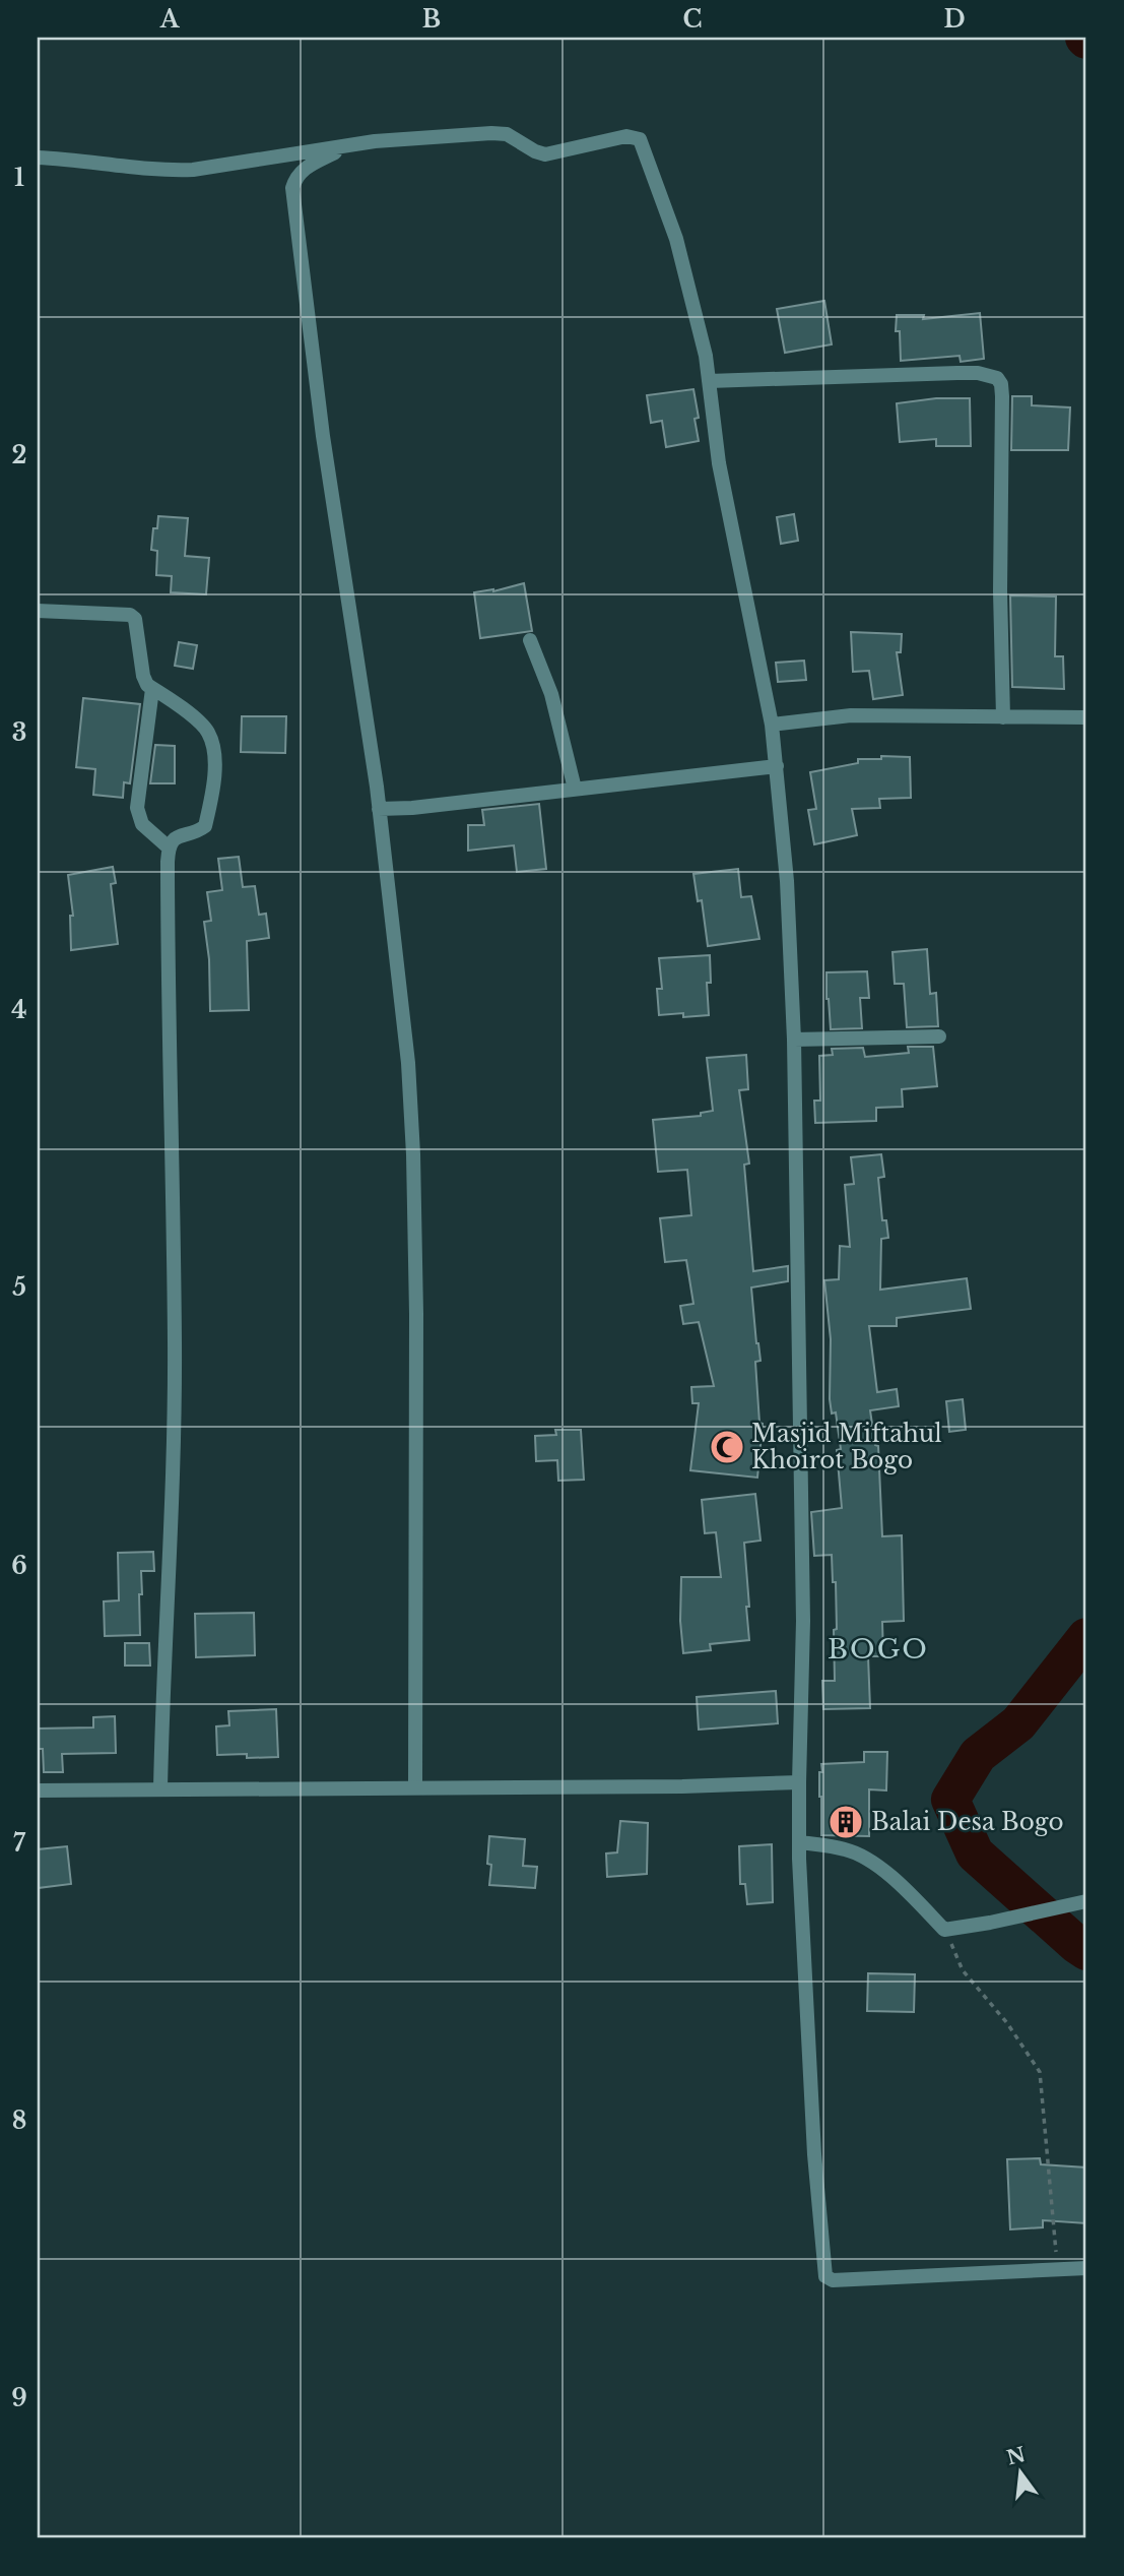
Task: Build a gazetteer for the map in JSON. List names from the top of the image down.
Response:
{
  "districts": ["BOGO"],
  "places": {
    "mosque": ["Masjid Miftahul Khoirot Bogo"],
    "building": ["Balai Desa Bogo"]
  },
  "north": "top",
  "grid": {
    "columns": [
      "A",
      "B",
      "C",
      "D"
    ],
    "rows": [
      "1",
      "2",
      "3",
      "4",
      "5",
      "6",
      "7",
      "8",
      "9"
    ]
  }
}
